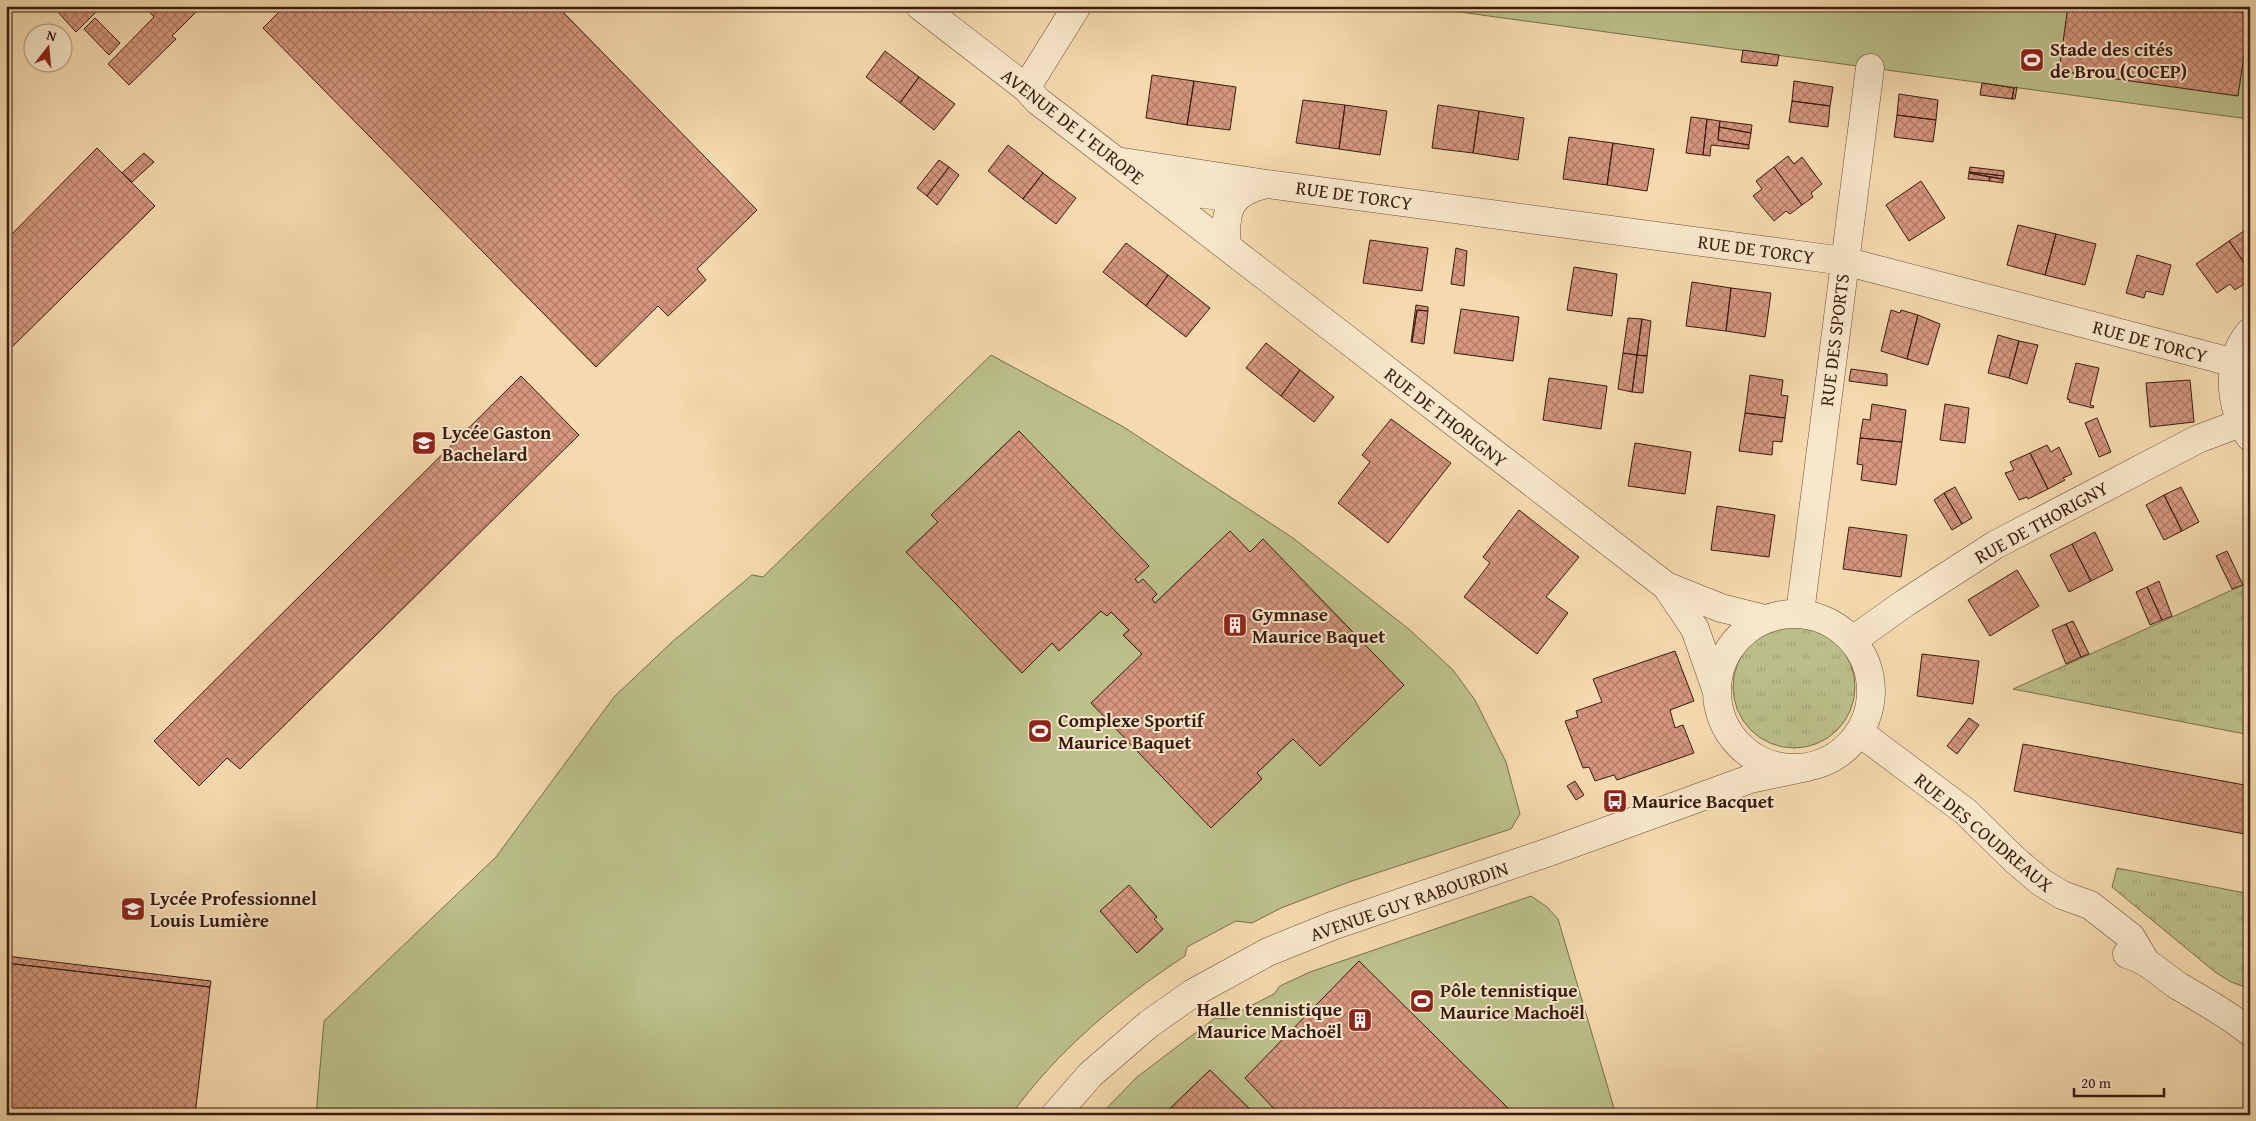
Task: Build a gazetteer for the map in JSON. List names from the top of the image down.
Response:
{
  "streets": {
    "street": [
      "AVENUE DE L'EUROPE",
      "RUE DE TORCY",
      "RUE DES SPORTS",
      "RUE DE THORIGNY",
      "RUE DES COUDREAUX",
      "AVENUE GUY RABOURDIN"
    ]
  },
  "crossings": [
    ["AVENUE DE L'EUROPE", "RUE DE TORCY"],
    ["AVENUE DE L'EUROPE", "RUE DE THORIGNY"],
    ["RUE DE TORCY", "RUE DES SPORTS"],
    ["RUE DES SPORTS", "RUE DE THORIGNY"],
    ["RUE DES SPORTS", "RUE DES COUDREAUX"],
    ["RUE DES SPORTS", "AVENUE GUY RABOURDIN"],
    ["RUE DE THORIGNY", "RUE DES COUDREAUX"],
    ["RUE DE THORIGNY", "AVENUE GUY RABOURDIN"],
    ["RUE DES COUDREAUX", "AVENUE GUY RABOURDIN"]
  ],
  "places": {
    "sports": ["Stade des cités de Brou (COCEP)", "Complexe Sportif Maurice Baquet", "Pôle tennistique Maurice Machoël"],
    "school or university": ["Lycée Gaston Bachelard", "Lycée Professionnel Louis Lumière"],
    "building": ["Gymnase Maurice Baquet", "Halle tennistique Maurice Machoël"],
    "bus stop": ["Maurice Bacquet"]
  },
  "scale_bar": "20 m",
  "north": "top"
}
